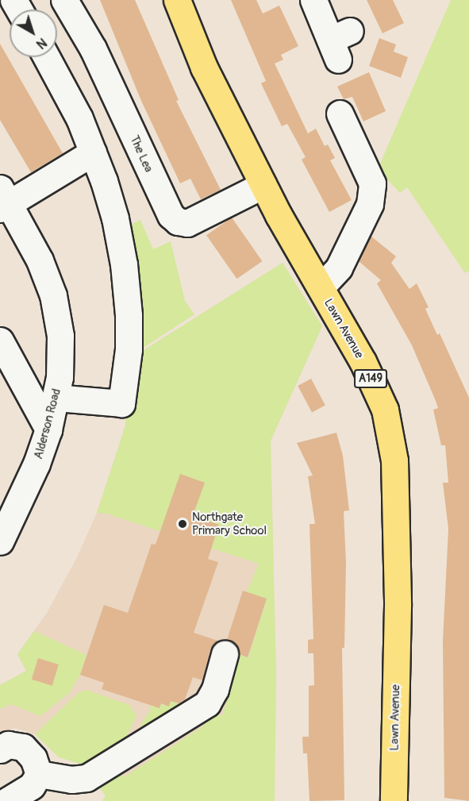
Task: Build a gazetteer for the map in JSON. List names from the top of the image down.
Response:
{
  "streets": {
    "main road": ["Lawn Avenue", "A149"],
    "street": ["The Lea", "Alderson Road"]
  },
  "crossings": [
    ["The Lea", "Lawn Avenue"]
  ],
  "places": ["Northgate Primary School"],
  "north": "bottom right"
}
